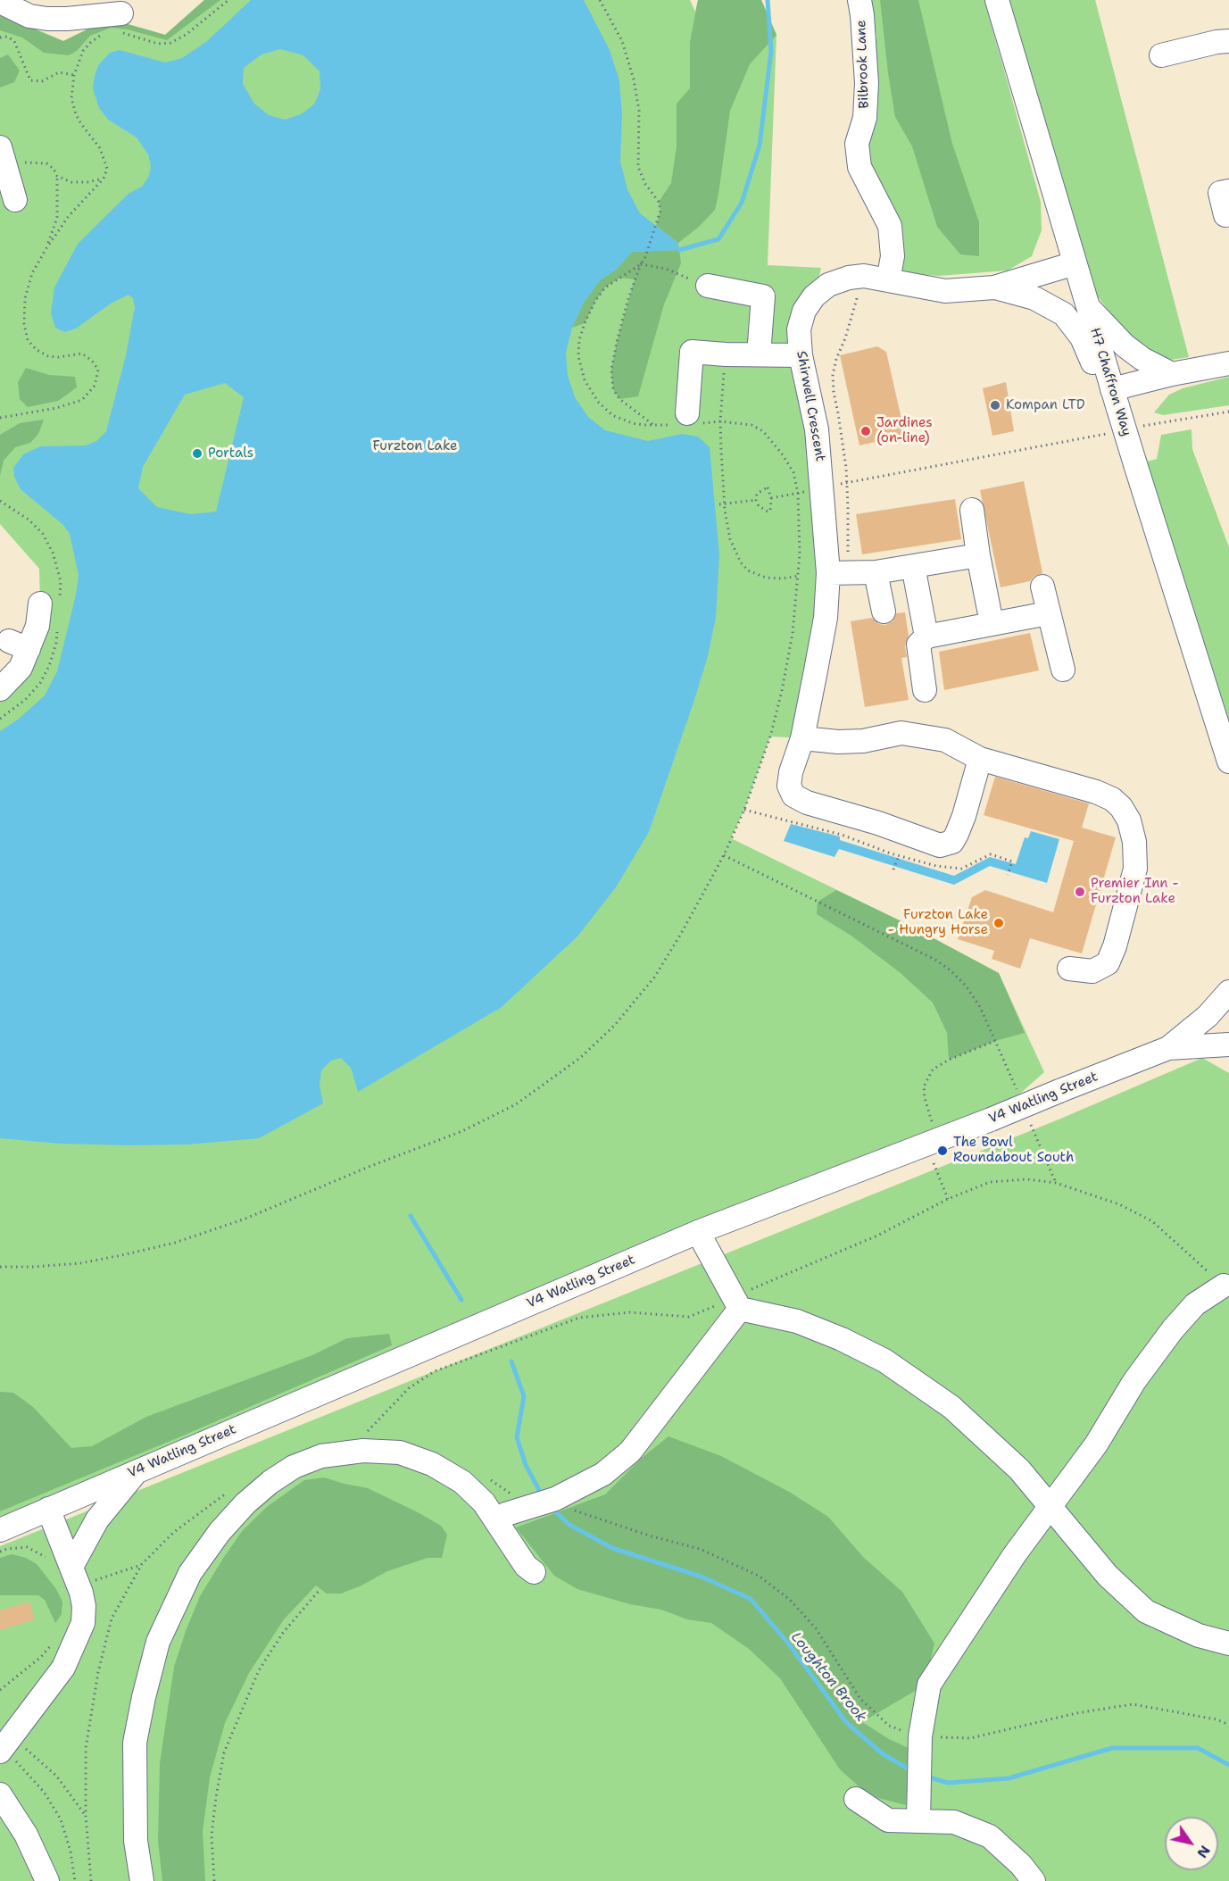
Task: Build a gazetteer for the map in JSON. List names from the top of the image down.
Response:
{
  "streets": {
    "street": [
      "Bilbrook Lane",
      "H7 Chaffron Way",
      "Shirwell Crescent",
      "V4 Watling Street"
    ]
  },
  "crossings": [
    ["Bilbrook Lane", "Shirwell Crescent"],
    ["H7 Chaffron Way", "Shirwell Crescent"]
  ],
  "water": ["Loughton Brook"],
  "parks": ["Furzton Lake"],
  "places": [
    "Kompan LTD",
    "Jardines (on-line)",
    "Portals",
    "Premier Inn - Furzton Lake",
    "Furzton Lake - Hungry Horse",
    "The Bowl Roundabout South"
  ],
  "north": "bottom right"
}
